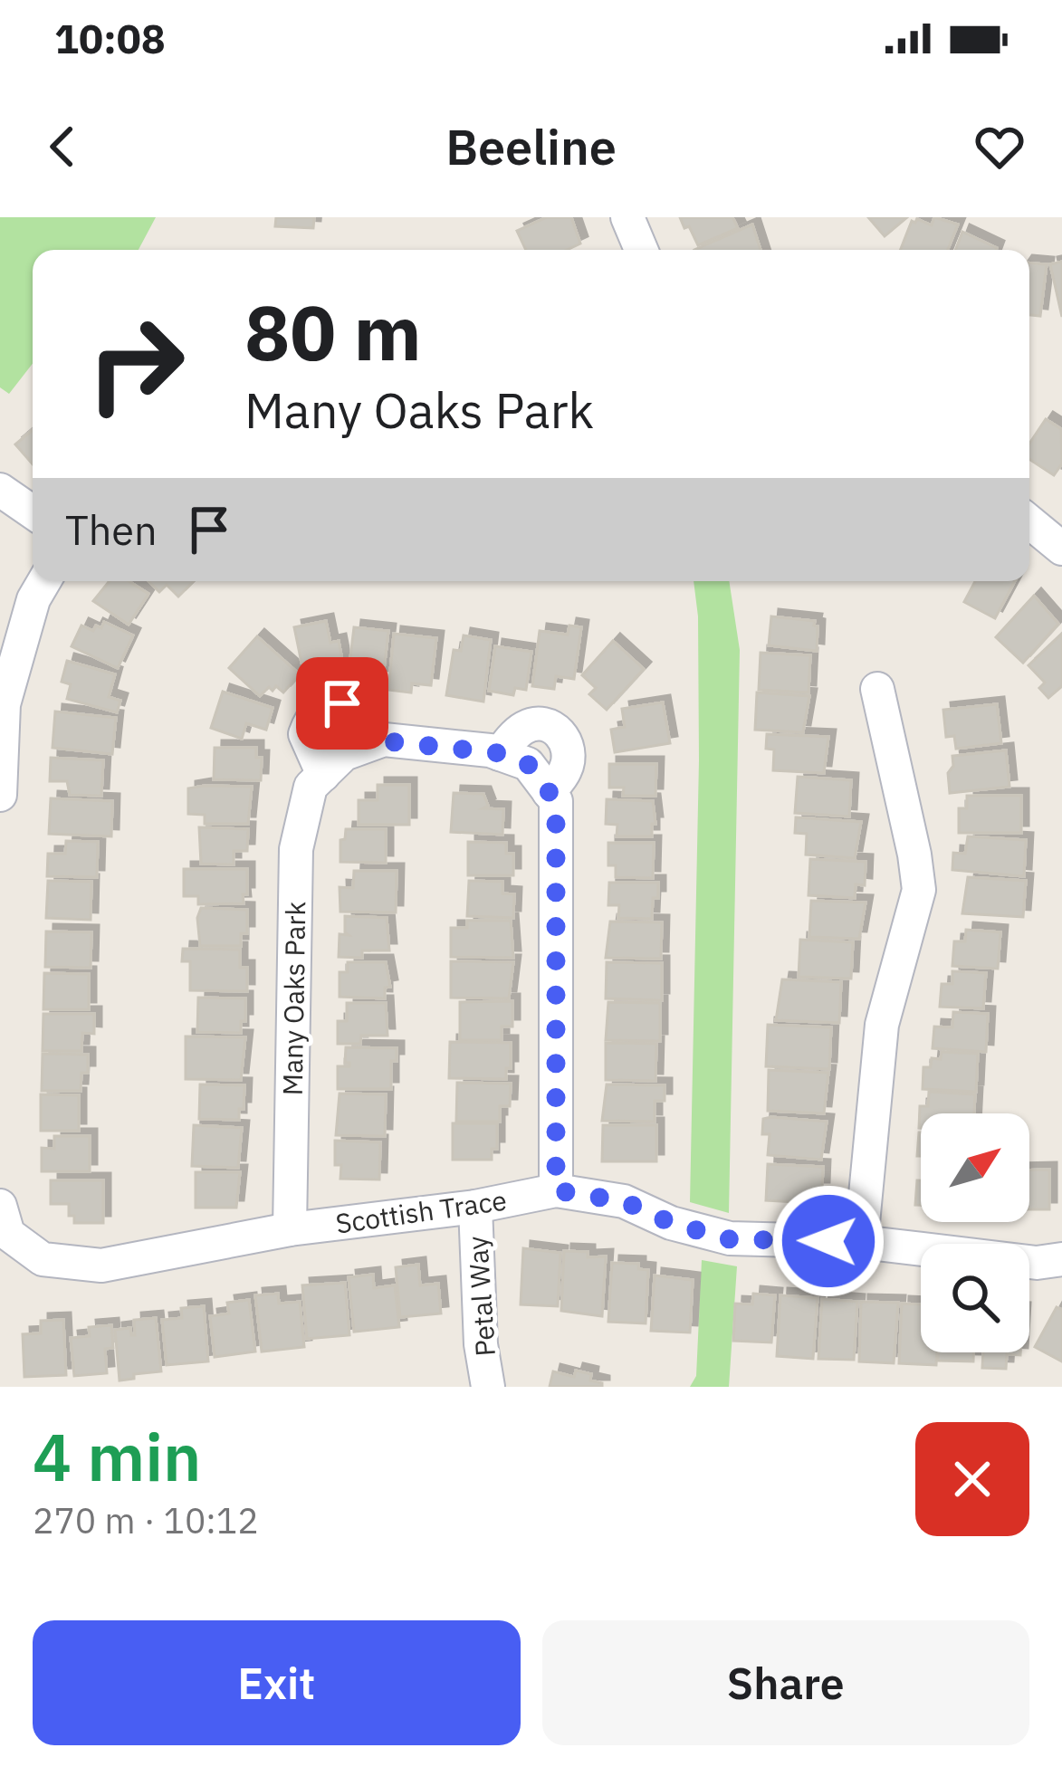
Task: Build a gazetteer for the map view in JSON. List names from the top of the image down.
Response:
{
  "streets": {
    "street": ["Many Oaks Park", "Scottish Trace", "Petal Way"]
  },
  "crossings": [
    ["Many Oaks Park", "Scottish Trace"],
    ["Scottish Trace", "Petal Way"]
  ],
  "north": "top right",
  "page": {
    "status": "10:08",
    "header": "Beeline",
    "turn": ["80 m", "Many Oaks Park"],
    "then": "Then",
    "heading": ["4 min", "270 m · 10:12"],
    "buttons": ["Exit", "Share"]
  }
}
